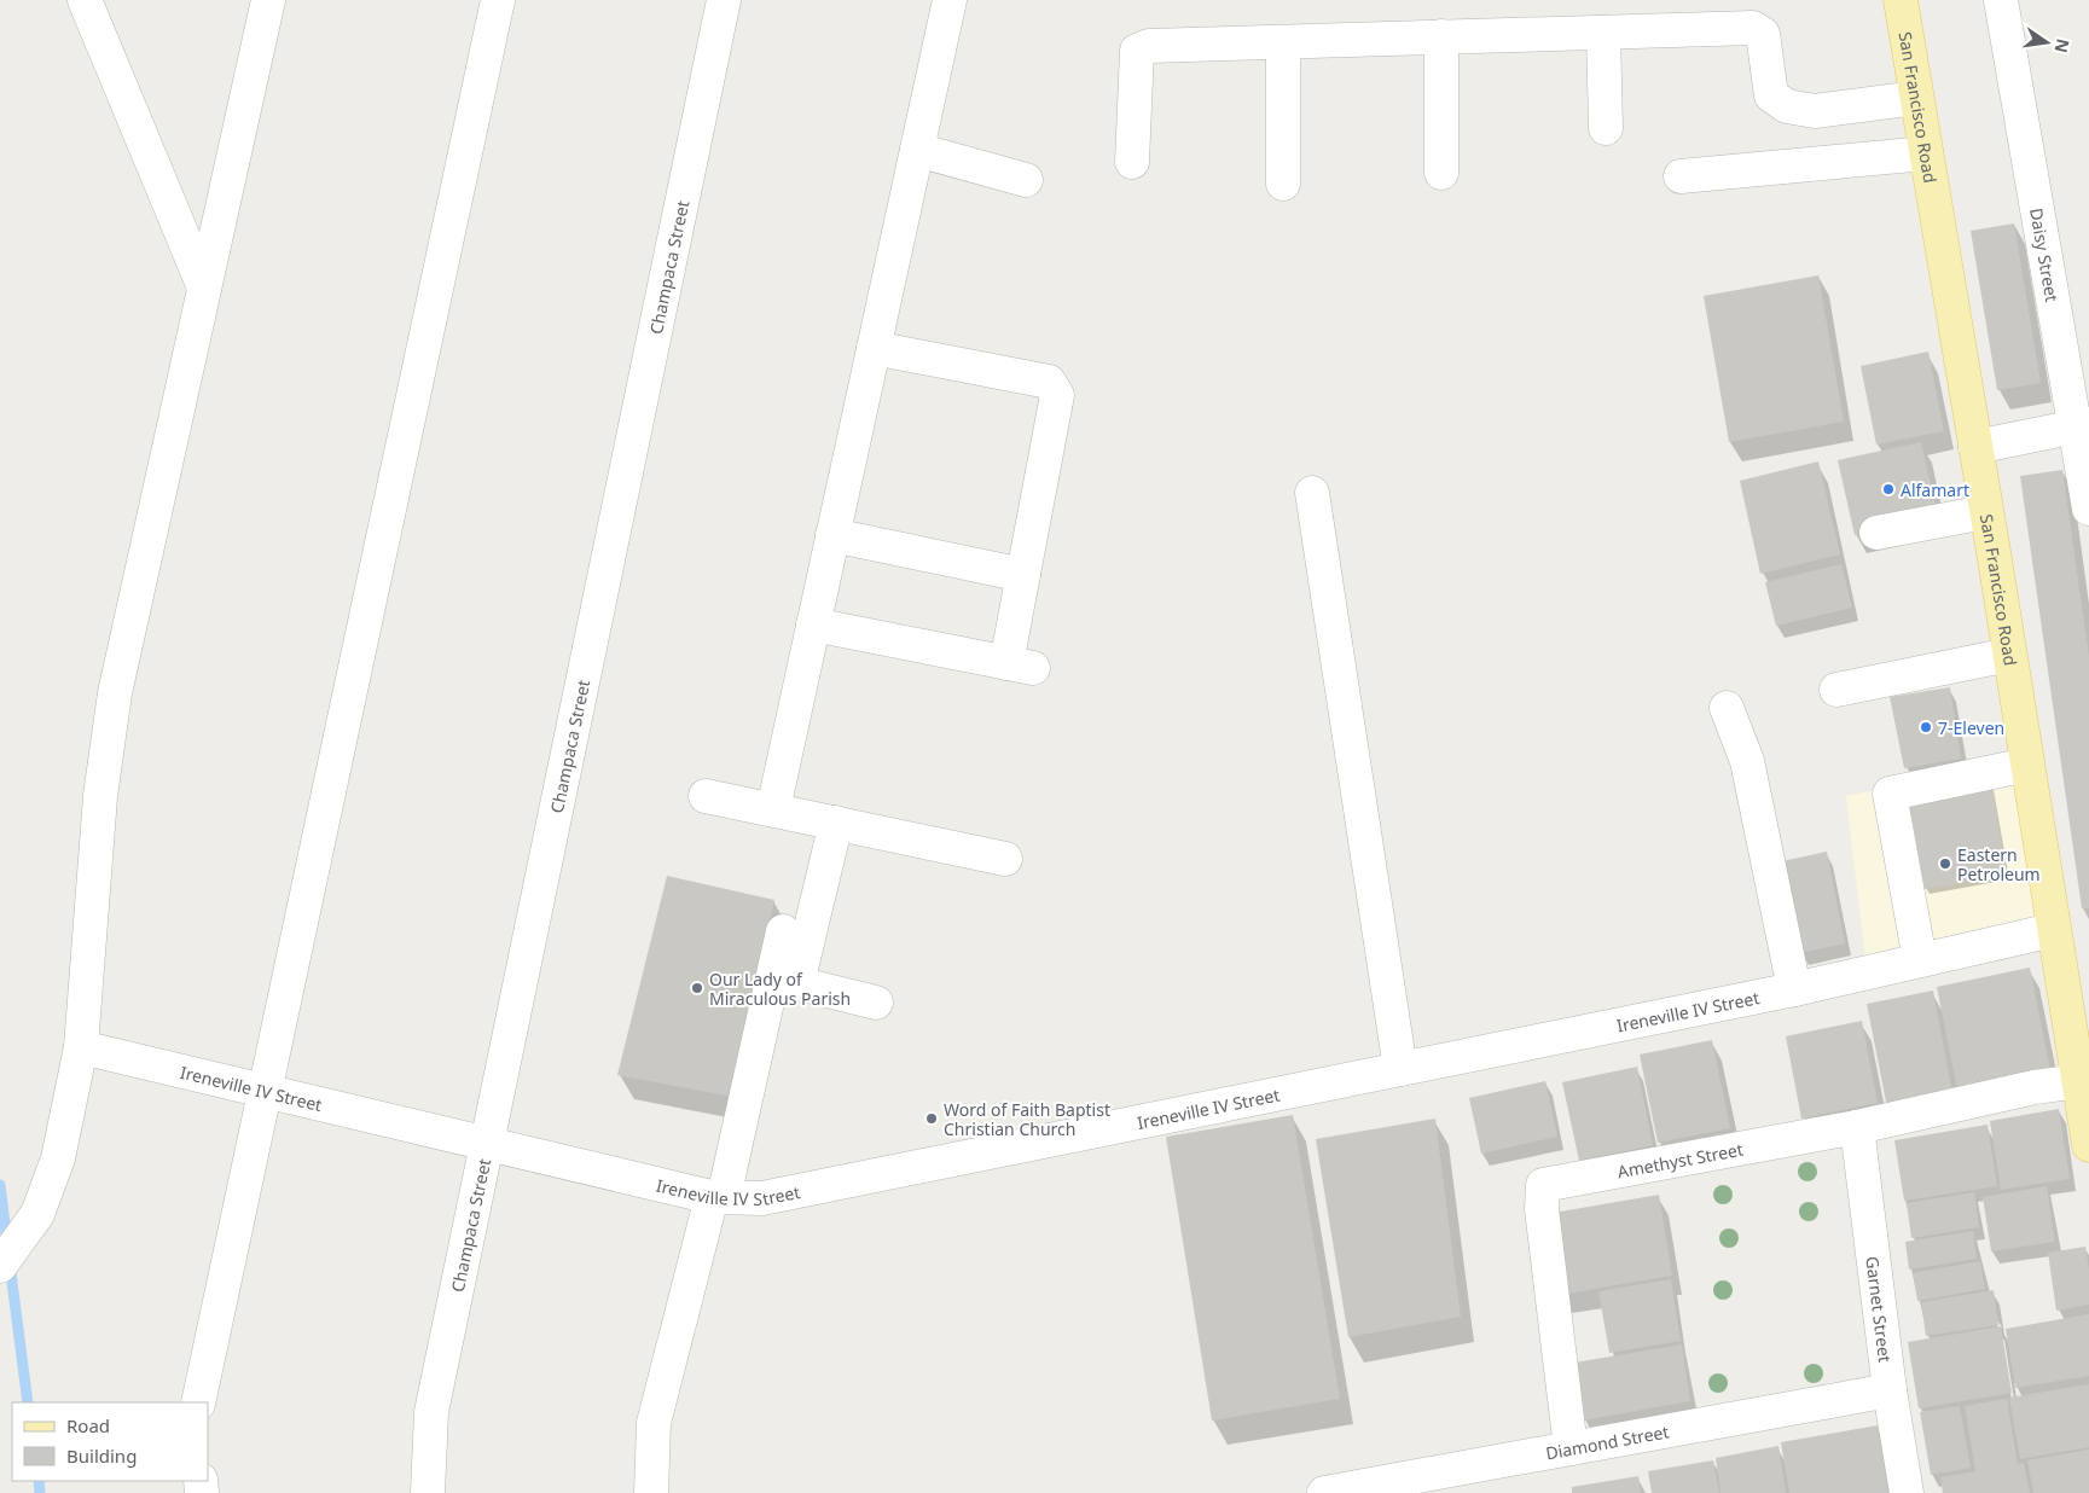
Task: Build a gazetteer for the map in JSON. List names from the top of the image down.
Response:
{
  "streets": {
    "main road": ["San Francisco Road"],
    "street": [
      "Daisy Street",
      "Champaca Street",
      "Ireneville IV Street",
      "Amethyst Street",
      "Garnet Street",
      "Diamond Street"
    ]
  },
  "crossings": [
    ["San Francisco Road", "Ireneville IV Street"],
    ["San Francisco Road", "Amethyst Street"],
    ["Champaca Street", "Ireneville IV Street"],
    ["Amethyst Street", "Garnet Street"],
    ["Amethyst Street", "Diamond Street"],
    ["Garnet Street", "Diamond Street"]
  ],
  "places": [
    "Alfamart",
    "7-Eleven",
    "Eastern Petroleum",
    "Our Lady of Miraculous Parish",
    "Word of Faith Baptist Christian Church"
  ],
  "legend": ["Road", "Building"],
  "north": "right"
}
